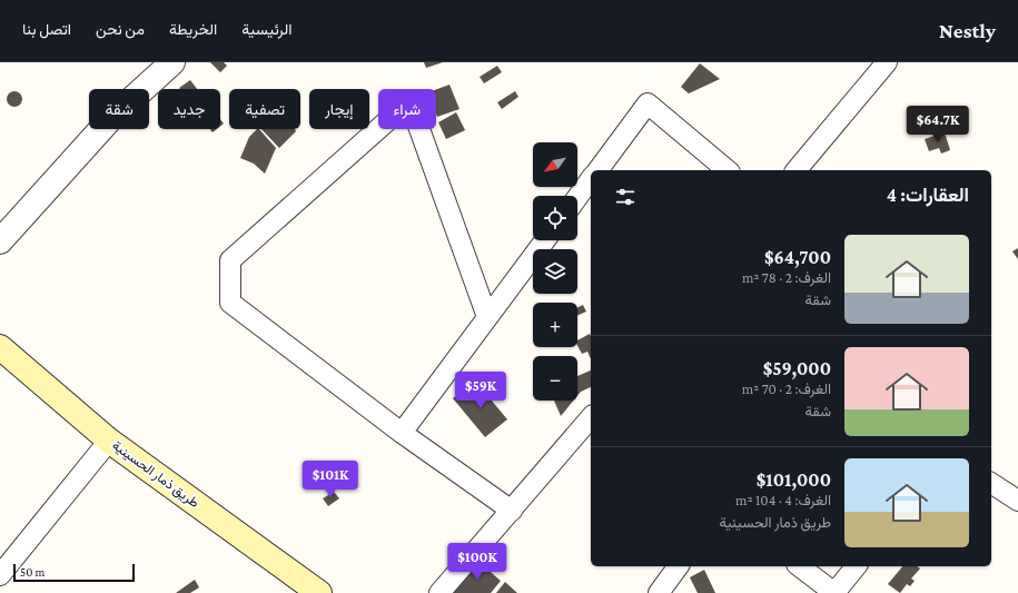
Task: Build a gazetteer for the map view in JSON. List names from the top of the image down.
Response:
{
  "streets": {
    "main road": ["طريق ذمار الحسينية"]
  },
  "scale_bar": "50 m",
  "north": "bottom left",
  "page": {
    "header": "Nestly",
    "nav": [
      "الرئيسية",
      "الخريطة",
      "من نحن",
      "اتصل بنا"
    ],
    "chip": [
      "شراء",
      "إيجار",
      "تصفية",
      "جديد",
      "شقة"
    ],
    "price": [
      "$64.7K",
      "$59K",
      "$101K",
      "$100K"
    ],
    "map_buttons": ["+", "−"],
    "heading": "العقارات: 4",
    "list": [
      {
        "name": "$64,700",
        "note": "الغرف: 2 · 78 m² · شقة"
      },
      {
        "name": "$59,000",
        "note": "الغرف: 2 · 70 m² · شقة"
      },
      {
        "name": "$101,000",
        "note": "الغرف: 4 · 104 m² · طريق ذمار الحسينية"
      }
    ],
    "scale": "50 m"
  }
}
